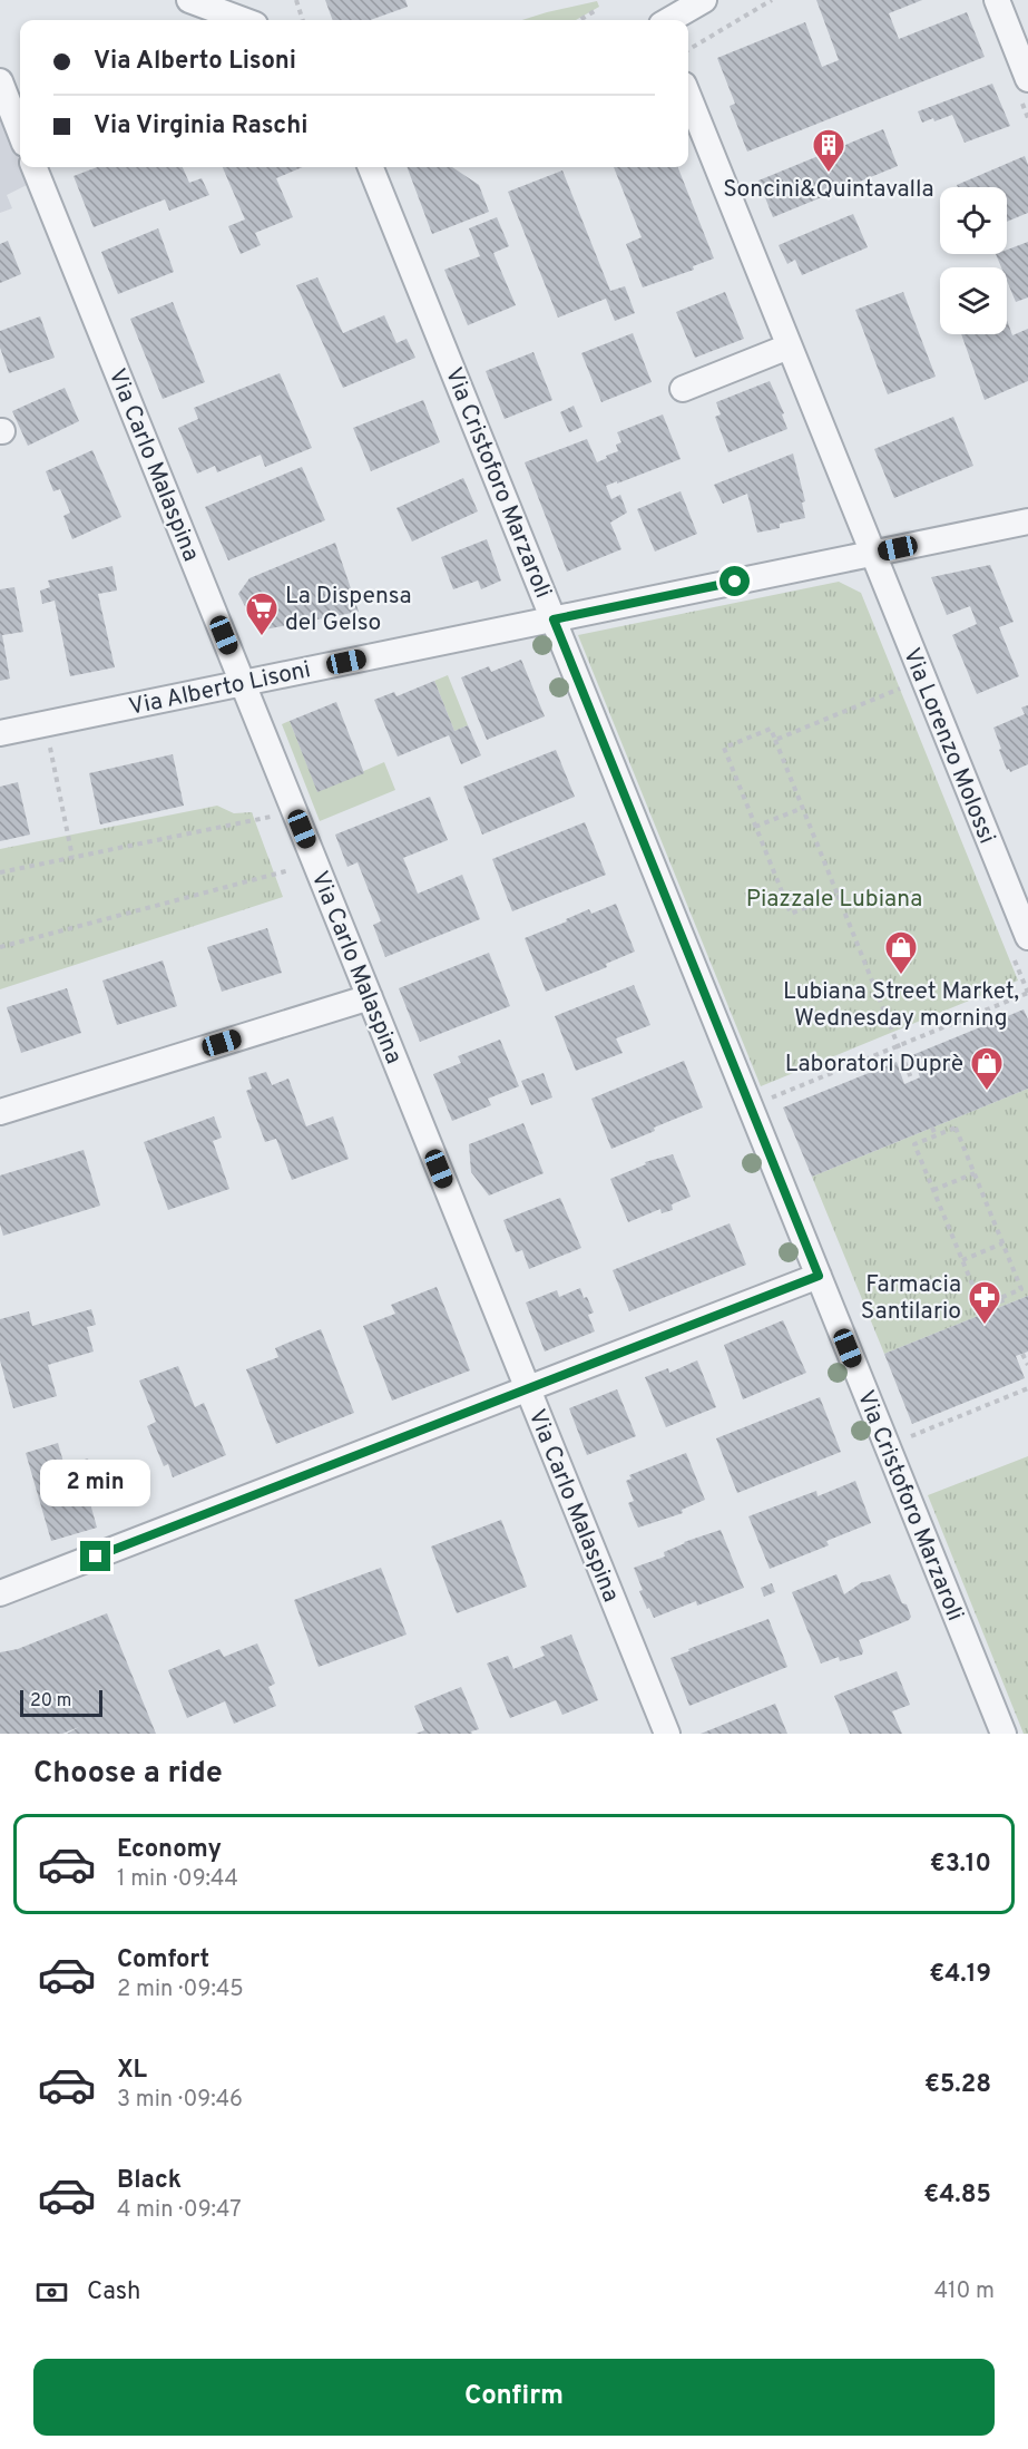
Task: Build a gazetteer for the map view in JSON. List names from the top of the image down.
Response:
{
  "streets": {
    "street": [
      "Via Carlo Malaspina",
      "Via Cristoforo Marzaroli",
      "Via Alberto Lisoni",
      "Via Lorenzo Molossi"
    ]
  },
  "crossings": [
    ["Via Carlo Malaspina", "Via Alberto Lisoni"],
    ["Via Cristoforo Marzaroli", "Via Alberto Lisoni"],
    ["Via Alberto Lisoni", "Via Lorenzo Molossi"]
  ],
  "parks": ["Piazzale Lubiana"],
  "places": {
    "building": ["Soncini&Quintavalla"],
    "supermarket": ["La Dispensa del Gelso"],
    "shop": ["Lubiana Street Market, Wednesday morning", "Laboratori Duprè"],
    "pharmacy": ["Farmacia Santilario"]
  },
  "scale_bar": "20 m",
  "page": {
    "banner": ["Via Alberto Lisoni", "Via Virginia Raschi"],
    "bubble": "2 min",
    "scale": "20 m",
    "heading": "Choose a ride",
    "list": [
      {
        "name": "Economy",
        "note": "1 min · 09:44",
        "value": "€3.10"
      },
      {
        "name": "Comfort",
        "note": "2 min · 09:45",
        "value": "€4.19"
      },
      {
        "name": "XL",
        "note": "3 min · 09:46",
        "value": "€5.28"
      },
      {
        "name": "Black",
        "note": "4 min · 09:47",
        "value": "€4.85"
      }
    ],
    "pay": ["Cash", "410 m"],
    "buttons": "Confirm"
  }
}
